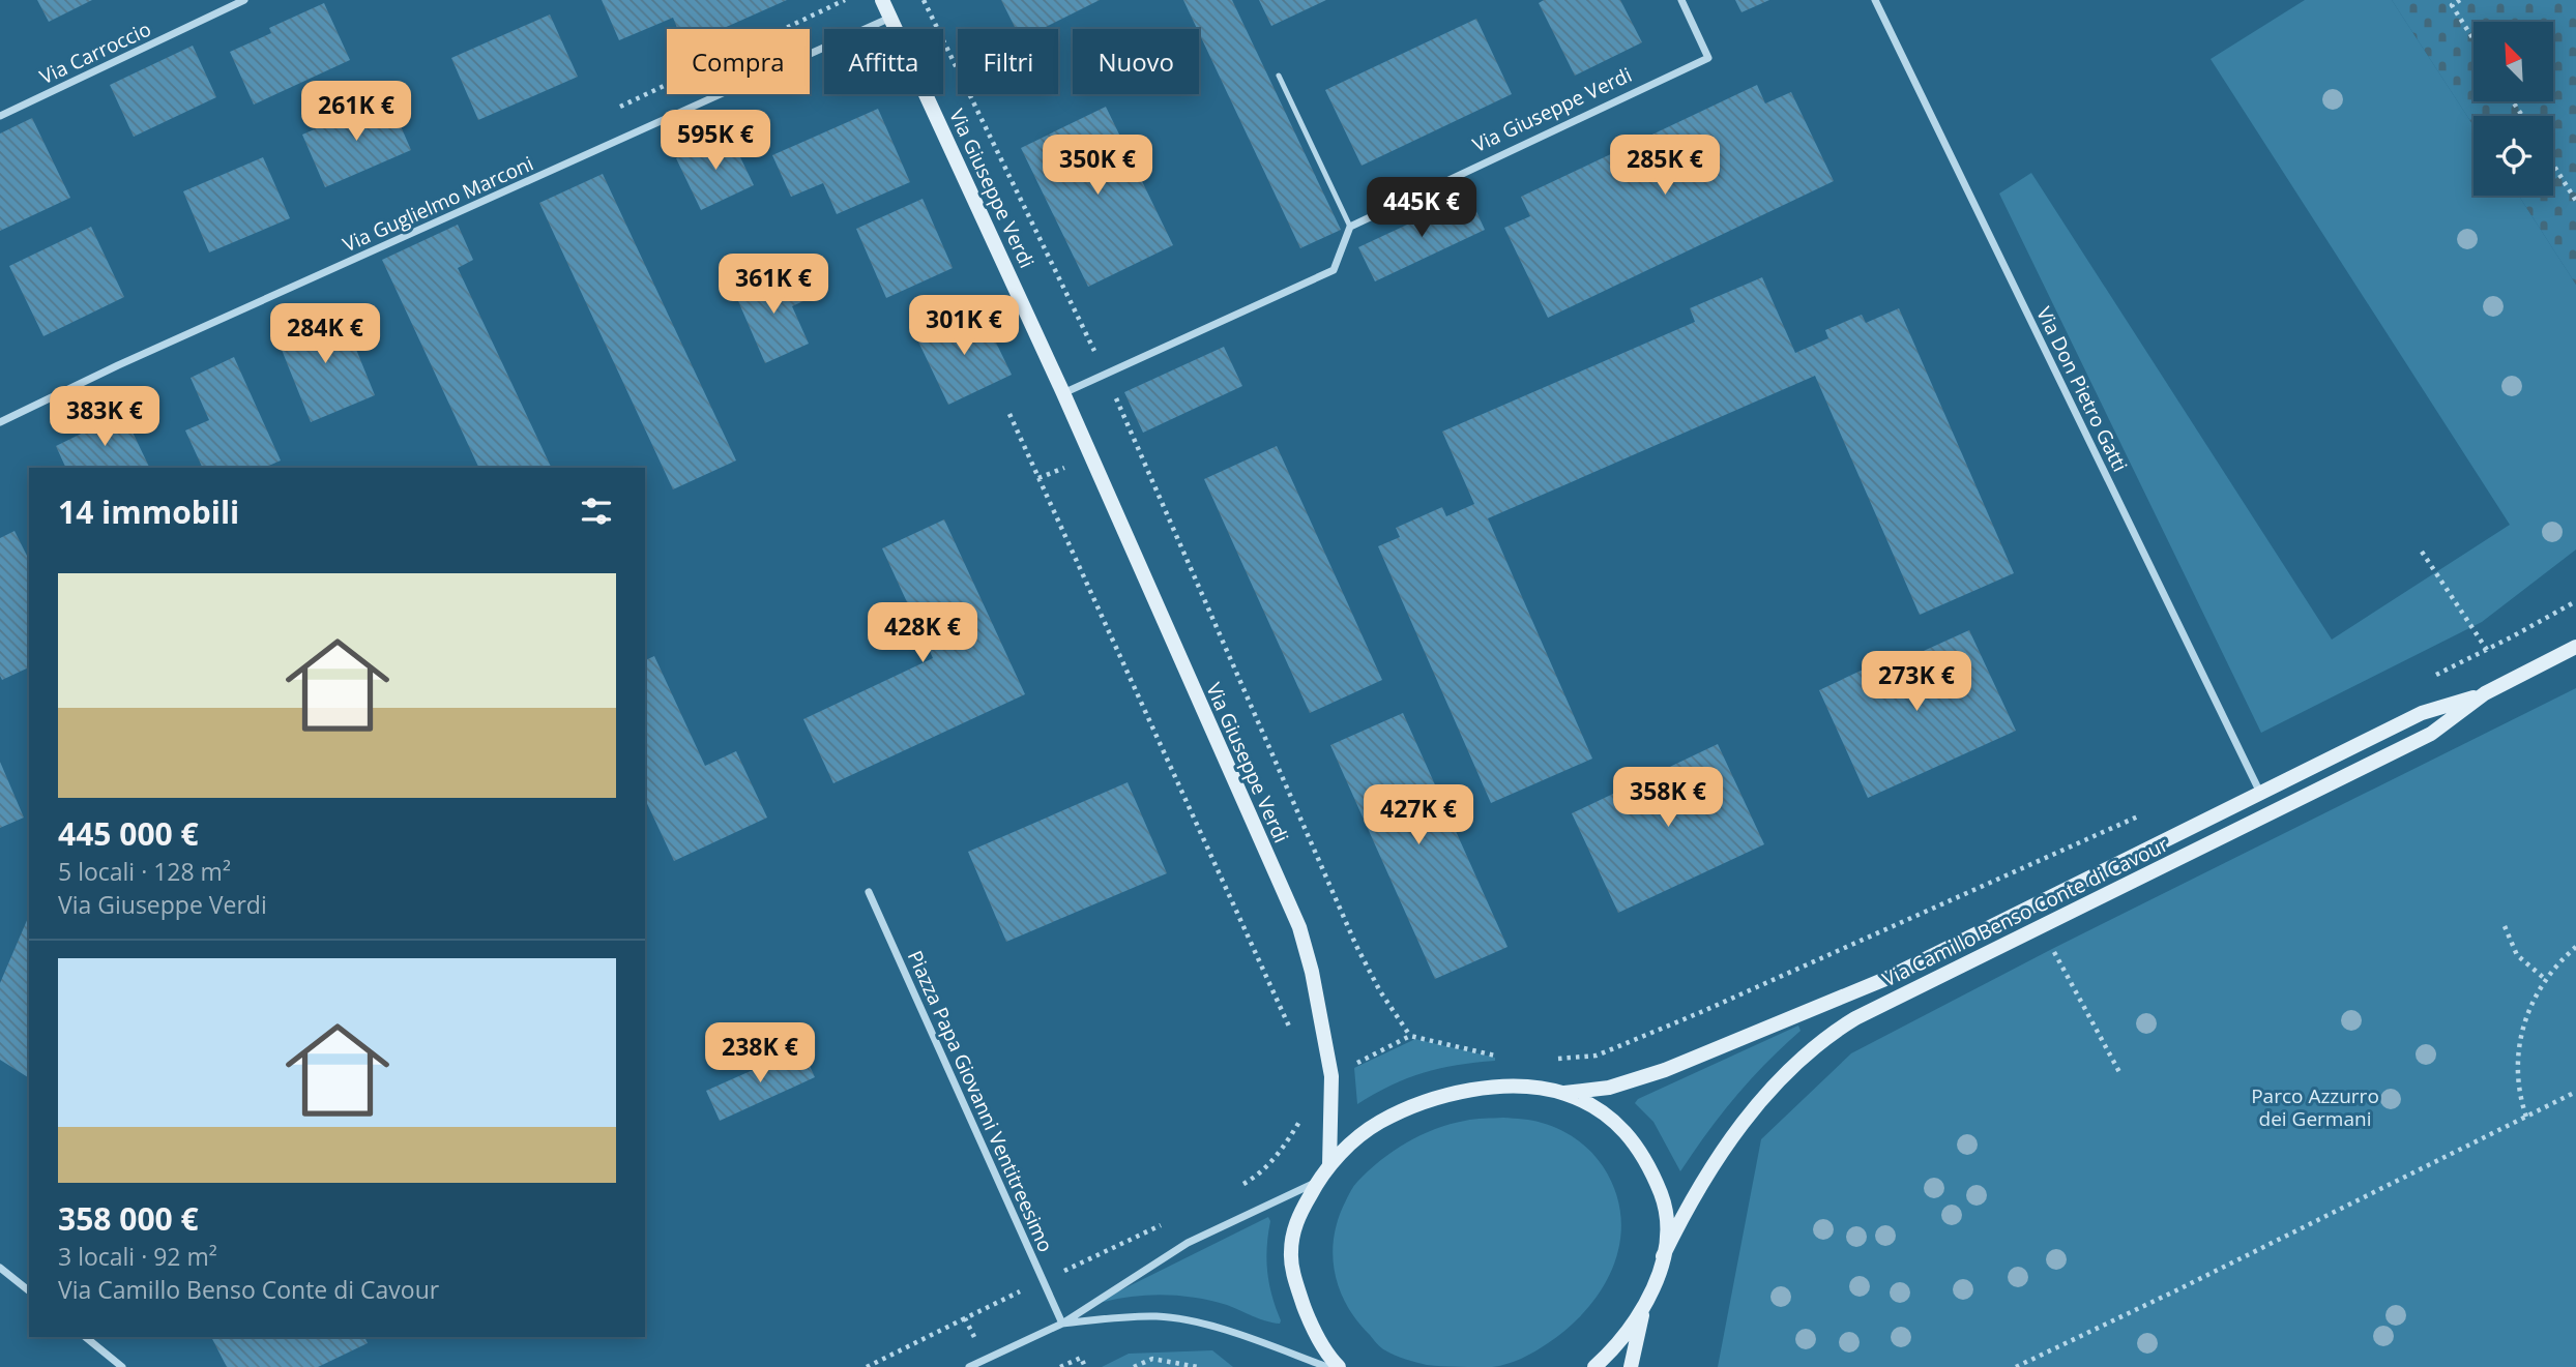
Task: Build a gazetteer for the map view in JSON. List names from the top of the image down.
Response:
{
  "streets": {
    "street": [
      "Via Carroccio",
      "Via Giuseppe Verdi",
      "Via Guglielmo Marconi",
      "Via Don Pietro Gatti",
      "Via Camillo Benso Conte di Cavour",
      "Piazza Papa Giovanni Ventitreesimo"
    ]
  },
  "crossings": [
    ["Via Giuseppe Verdi", "Via Guglielmo Marconi"],
    ["Via Don Pietro Gatti", "Via Camillo Benso Conte di Cavour"]
  ],
  "parks": ["Parco Azzurro dei Germani"],
  "north": "top left",
  "page": {
    "chip": [
      "Compra",
      "Affitta",
      "Filtri",
      "Nuovo"
    ],
    "price": [
      "261K €",
      "595K €",
      "350K €",
      "285K €",
      "445K €",
      "361K €",
      "301K €",
      "284K €",
      "383K €",
      "428K €",
      "273K €",
      "358K €",
      "427K €",
      "238K €"
    ],
    "heading": "14 immobili",
    "list": [
      {
        "name": "445 000 €",
        "note": "5 locali · 128 m² · Via Giuseppe Verdi"
      },
      {
        "name": "358 000 €",
        "note": "3 locali · 92 m² · Via Camillo Benso Conte di Cavour"
      }
    ]
  }
}
